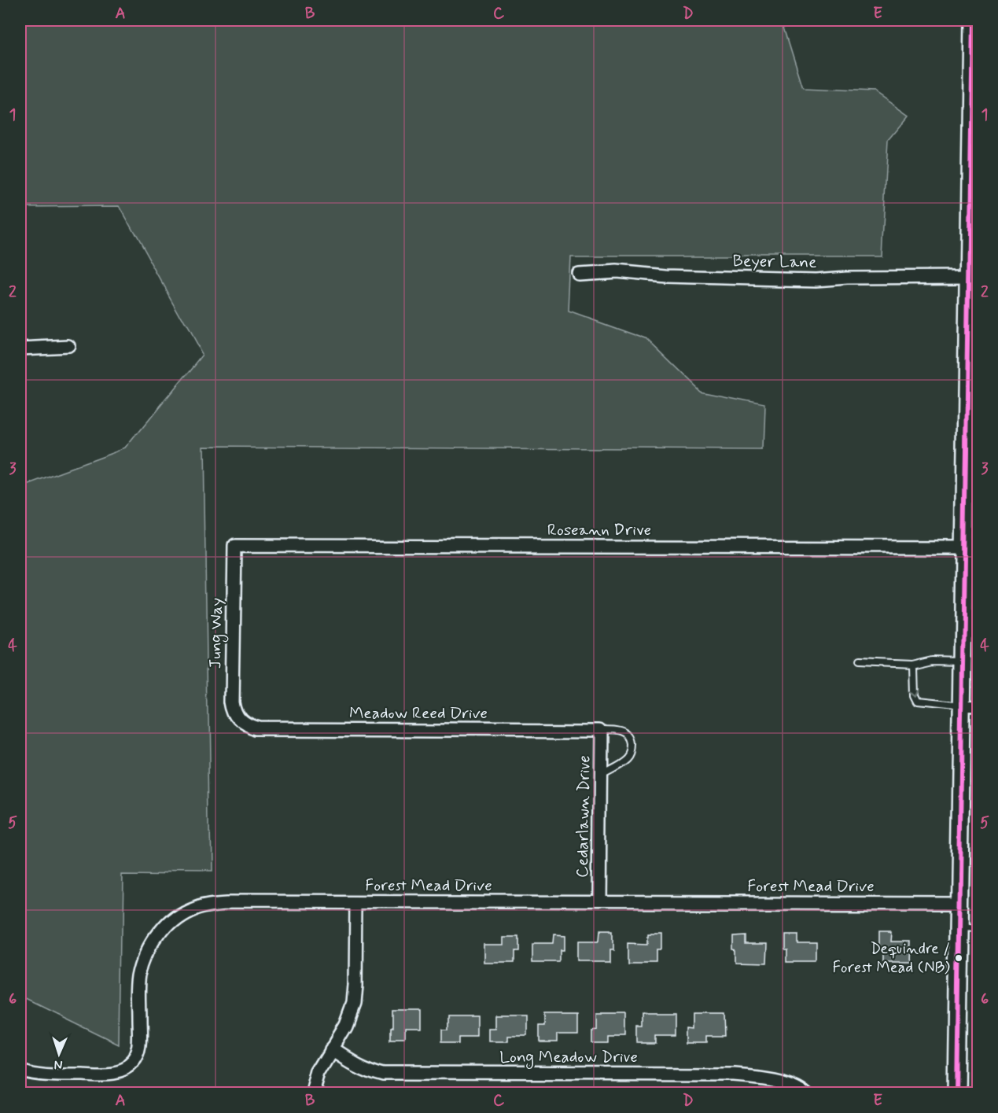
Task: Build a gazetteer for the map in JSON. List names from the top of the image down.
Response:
{
  "streets": {
    "street": [
      "Beyer Lane",
      "Roseann Drive",
      "Jung Way",
      "Meadow Reed Drive",
      "Cedarlawn Drive",
      "Forest Mead Drive",
      "Long Meadow Drive"
    ]
  },
  "crossings": [
    ["Roseann Drive", "Jung Way"],
    ["Jung Way", "Meadow Reed Drive"],
    ["Meadow Reed Drive", "Cedarlawn Drive"],
    ["Cedarlawn Drive", "Forest Mead Drive"]
  ],
  "places": ["Dequindre / Forest Mead (NB)"],
  "north": "bottom",
  "grid": {
    "columns": [
      "A",
      "B",
      "C",
      "D",
      "E"
    ],
    "rows": [
      "1",
      "2",
      "3",
      "4",
      "5",
      "6"
    ]
  }
}
